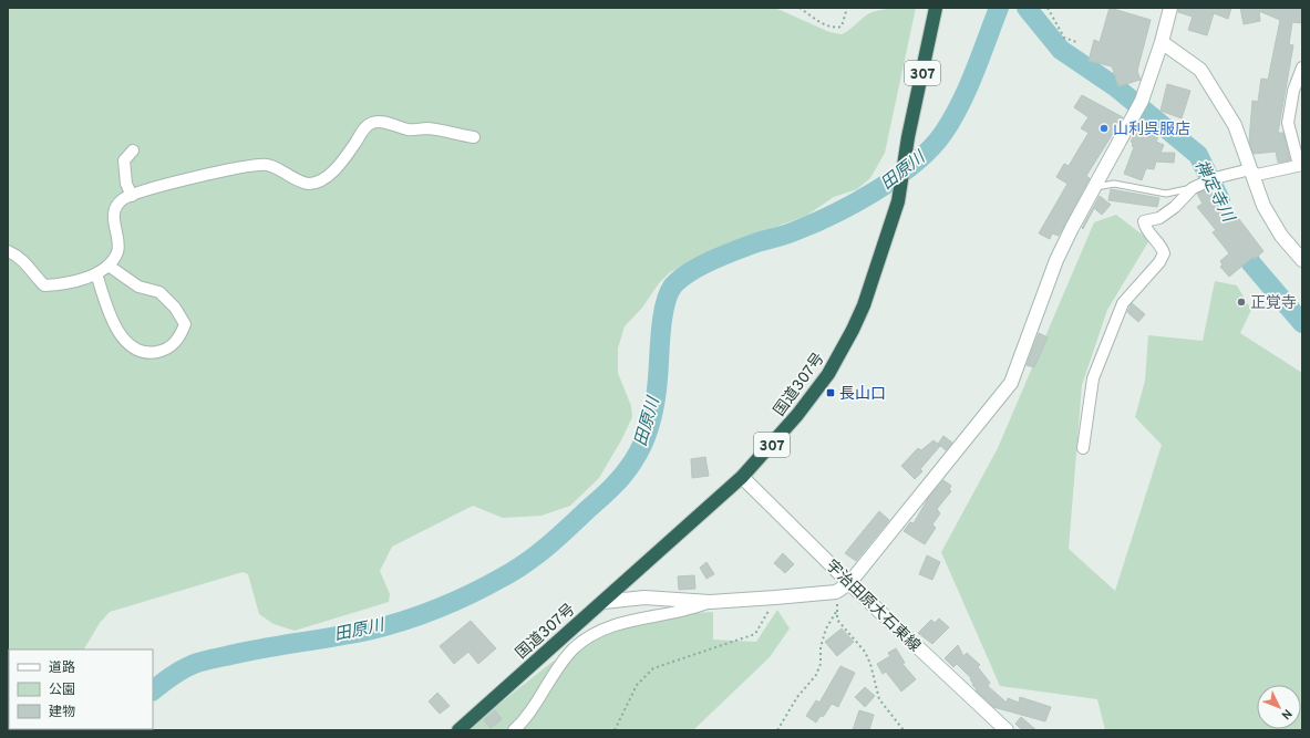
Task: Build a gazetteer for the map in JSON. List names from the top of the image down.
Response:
{
  "streets": {
    "highway": ["307", "国道307号"],
    "street": ["宇治田原大石東線"]
  },
  "crossings": [
    ["国道307号", "宇治田原大石東線"]
  ],
  "water": ["田原川", "禅定寺川"],
  "places": {
    "other": ["山利呉服店", "正覚寺"],
    "transit": ["長山口"]
  },
  "legend": ["道路", "公園", "建物"],
  "north": "bottom right"
}
